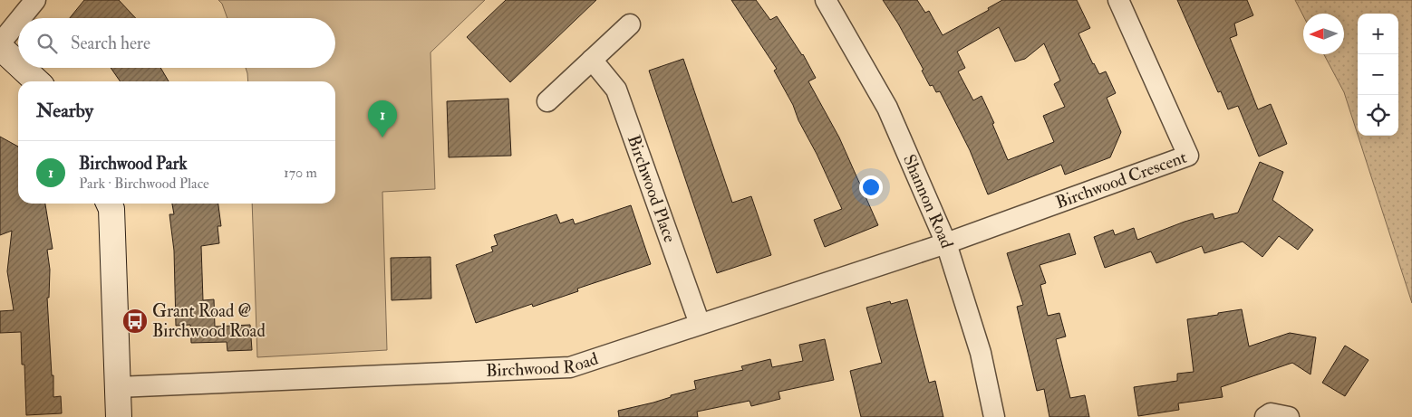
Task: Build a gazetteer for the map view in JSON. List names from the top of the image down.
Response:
{
  "streets": {
    "street": [
      "Birchwood Crescent",
      "Birchwood Place",
      "Shannon Road",
      "Birchwood Road"
    ]
  },
  "crossings": [
    ["Birchwood Crescent", "Shannon Road"],
    ["Birchwood Crescent", "Birchwood Road"],
    ["Birchwood Place", "Birchwood Road"],
    ["Shannon Road", "Birchwood Road"]
  ],
  "places": {
    "bus stop": ["Grant Road @ Birchwood Road"]
  },
  "north": "left",
  "page": {
    "map_buttons": ["+", "−"],
    "search": "Search here",
    "heading": "Nearby",
    "pins": "1",
    "list": [
      {
        "mark": "1",
        "name": "Birchwood Park",
        "note": "Park · Birchwood Place",
        "value": "170 m"
      }
    ]
  }
}
